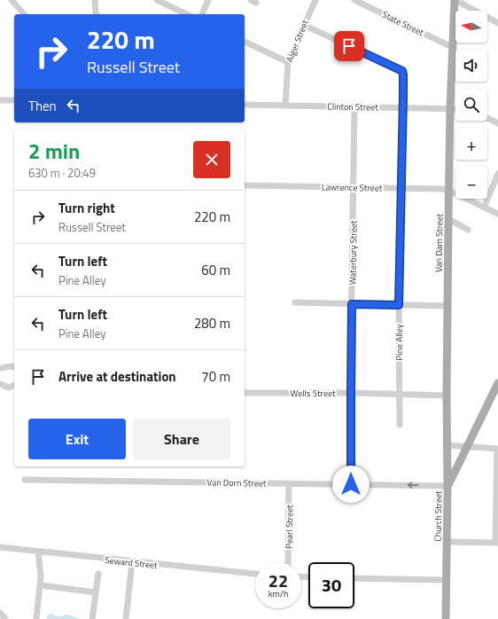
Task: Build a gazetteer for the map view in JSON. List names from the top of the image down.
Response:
{
  "streets": {
    "main road": ["Van Dam Street", "Church Street"],
    "street": [
      "State Street",
      "Alger Street",
      "Clinton Street",
      "Lawrence Street",
      "Waterbury Street",
      "Pine Alley",
      "Wells Street",
      "Van Dorn Street",
      "Pearl Street",
      "Seward Street"
    ]
  },
  "crossings": [
    ["State Street", "Van Dam Street"],
    ["Alger Street", "Clinton Street"],
    ["Alger Street", "Pine Alley"],
    ["Clinton Street", "Van Dam Street"],
    ["Clinton Street", "Waterbury Street"],
    ["Clinton Street", "Pine Alley"],
    ["Lawrence Street", "Van Dam Street"],
    ["Lawrence Street", "Waterbury Street"],
    ["Lawrence Street", "Pine Alley"],
    ["Van Dam Street", "Wells Street"],
    ["Van Dam Street", "Van Dorn Street"],
    ["Van Dam Street", "Church Street"],
    ["Waterbury Street", "Wells Street"],
    ["Waterbury Street", "Van Dorn Street"],
    ["Pine Alley", "Wells Street"],
    ["Van Dorn Street", "Church Street"],
    ["Van Dorn Street", "Pearl Street"]
  ],
  "north": "left",
  "page": {
    "map_buttons": ["+", "−"],
    "turn": ["220 m", "Russell Street"],
    "then": "Then",
    "heading": ["2 min", "630 m · 20:49"],
    "list": [
      {
        "name": "Turn right",
        "note": "Russell Street",
        "value": "220 m"
      },
      {
        "name": "Turn left",
        "note": "Pine Alley",
        "value": "60 m"
      },
      {
        "name": "Turn left",
        "note": "Pine Alley",
        "value": "280 m"
      },
      {
        "name": "Arrive at destination",
        "value": "70 m"
      }
    ],
    "buttons": ["Exit", "Share"],
    "speed": "22 km/h",
    "limit": "30"
  }
}
